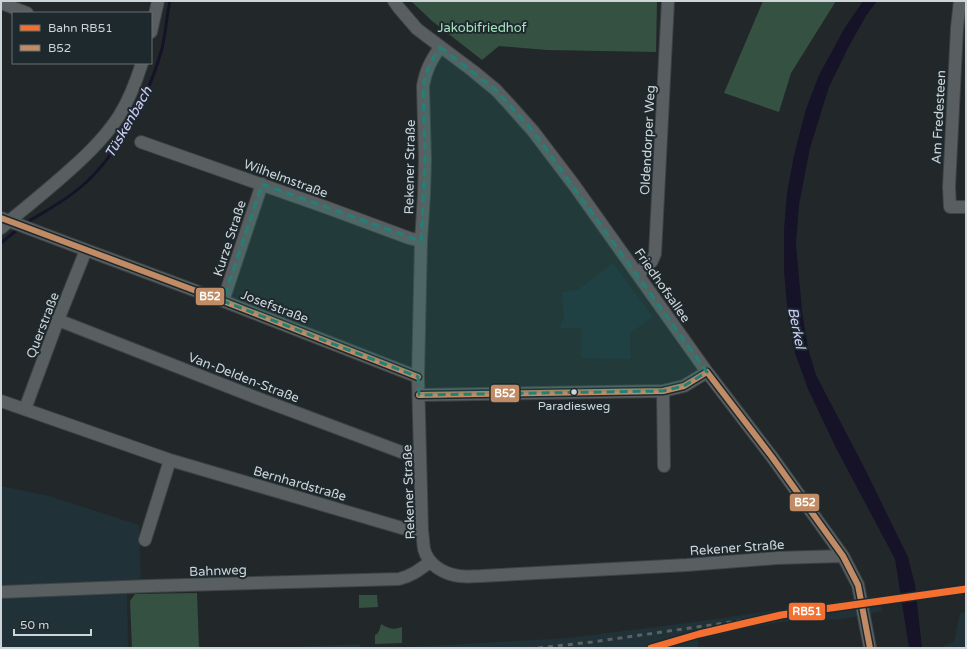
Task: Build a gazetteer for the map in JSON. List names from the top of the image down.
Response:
{
  "streets": {
    "street": [
      "Am Fredesteen",
      "Oldendorper Weg",
      "Rekener Straße",
      "Wilhelmstraße",
      "Kurze Straße",
      "Friedhofsallee",
      "Josefstraße",
      "Querstraße",
      "Van-Delden-Straße",
      "Bernhardstraße",
      "Bahnweg"
    ]
  },
  "crossings": [
    ["Oldendorper Weg", "Friedhofsallee"],
    ["Rekener Straße", "Wilhelmstraße"],
    ["Rekener Straße", "Friedhofsallee"],
    ["Rekener Straße", "Josefstraße"],
    ["Rekener Straße", "Van-Delden-Straße"],
    ["Rekener Straße", "Bernhardstraße"],
    ["Rekener Straße", "Bahnweg"],
    ["Wilhelmstraße", "Kurze Straße"],
    ["Kurze Straße", "Josefstraße"],
    ["Josefstraße", "Querstraße"],
    ["Querstraße", "Van-Delden-Straße"],
    ["Querstraße", "Bernhardstraße"]
  ],
  "water": ["Tüskenbach", "Berkel"],
  "parks": ["Jakobifriedhof"],
  "places": ["Paradiesweg"],
  "lines": ["transit line B52", "rail line RB51"],
  "legend": ["Bahn RB51", "B52"],
  "scale_bar": "50 m"
}
